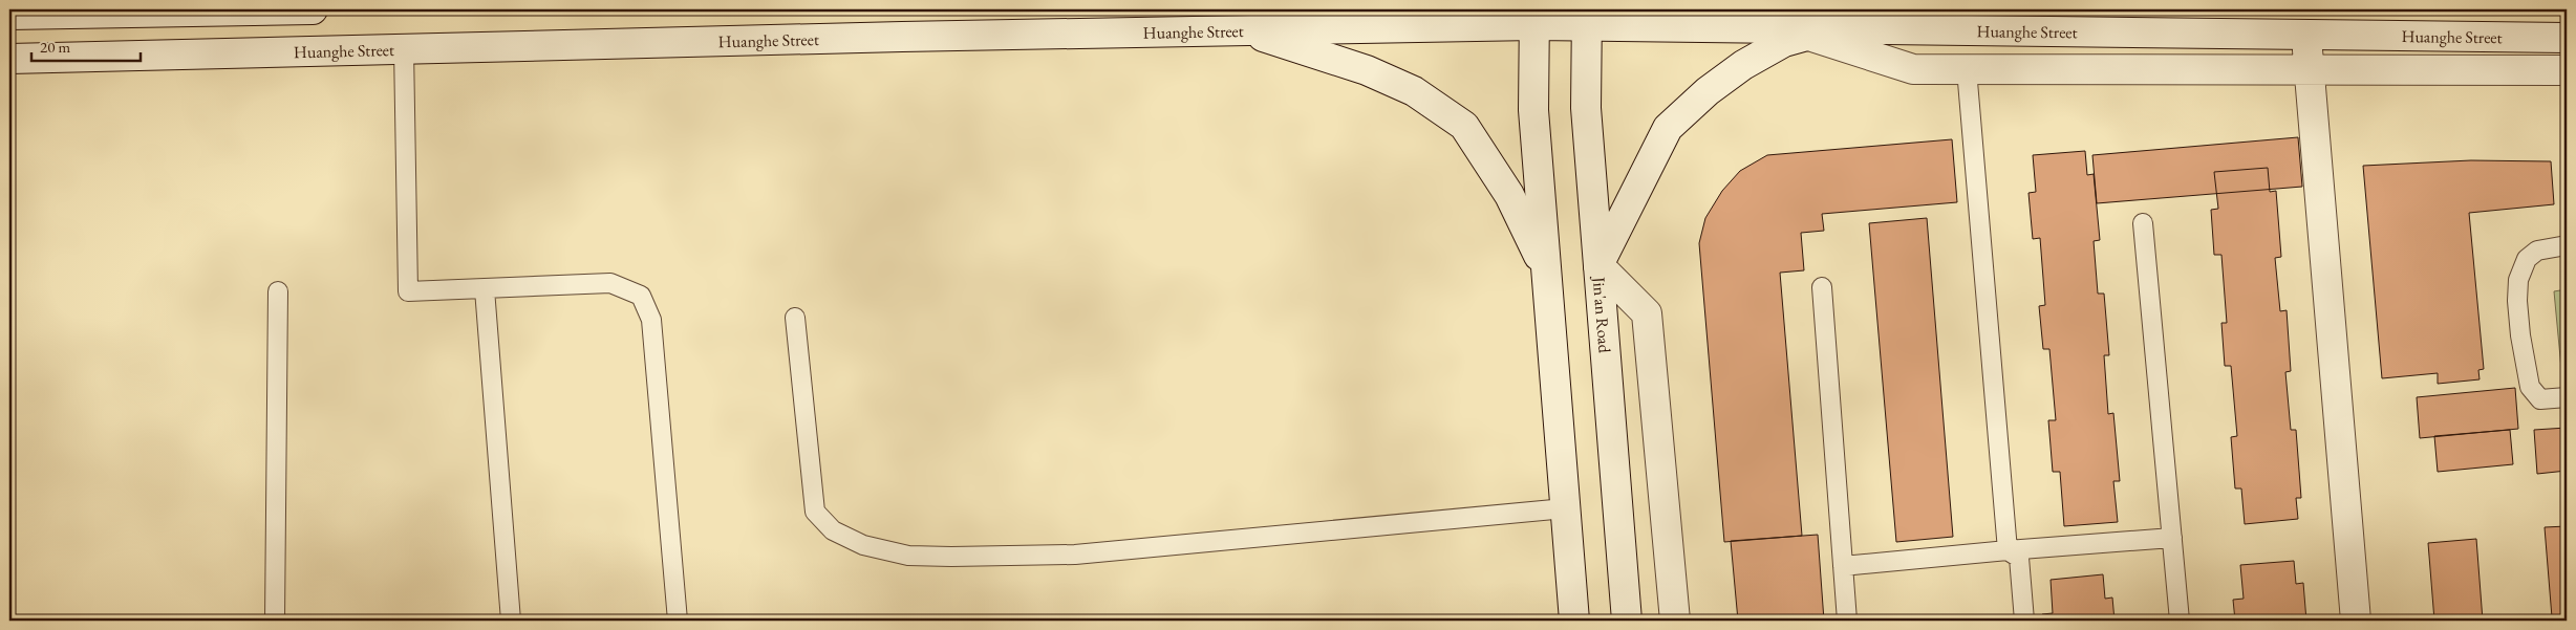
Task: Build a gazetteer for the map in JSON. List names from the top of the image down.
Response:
{
  "streets": {
    "main road": ["Huanghe Street", "Jin'an Road"]
  },
  "crossings": [
    ["Huanghe Street", "Jin'an Road"]
  ],
  "scale_bar": "20 m"
}
